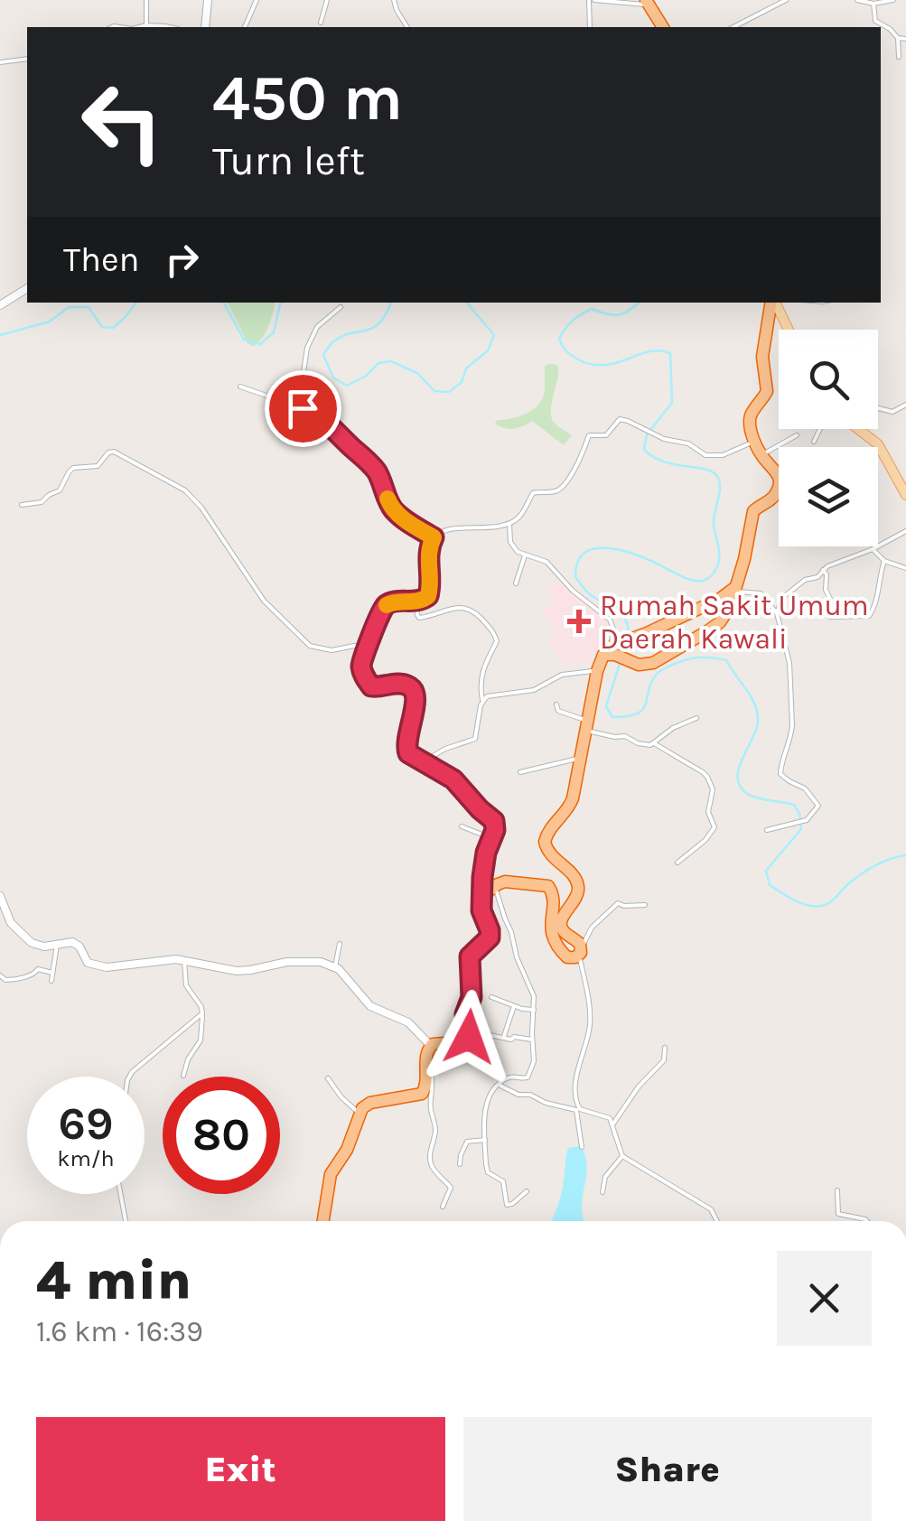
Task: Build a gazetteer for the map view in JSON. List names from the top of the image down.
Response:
{
  "places": {
    "health": ["Rumah Sakit Umum Daerah Kawali"]
  },
  "page": {
    "turn": ["450 m", "Turn left"],
    "then": "Then",
    "speed": "69 km/h",
    "limit": "80",
    "heading": ["4 min", "1.6 km · 16:39"],
    "buttons": ["Exit", "Share"]
  }
}
